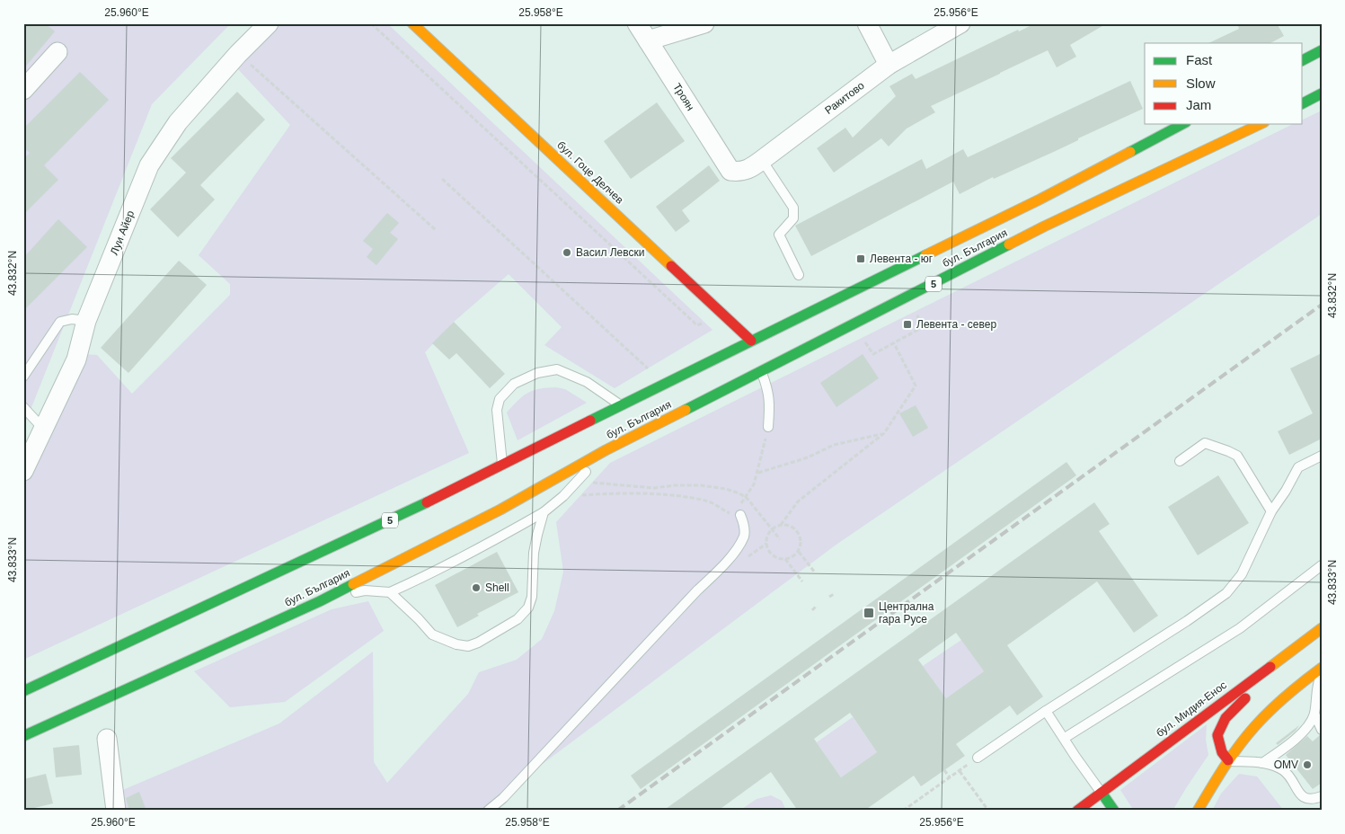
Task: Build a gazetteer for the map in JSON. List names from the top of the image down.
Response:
{
  "streets": {
    "main road": [
      "бул. Гоце Делчев",
      "бул. България",
      "5",
      "бул. Мидия-Енос"
    ],
    "street": ["Троян", "Ракитово", "Луи Айер"]
  },
  "crossings": [
    ["Троян", "Ракитово"],
    ["бул. Гоце Делчев", "бул. България"]
  ],
  "places": {
    "other": ["Васил Левски", "Shell", "OMV"],
    "transit": ["Левента - юг", "Левента - север", "Централна гара Русе"]
  },
  "legend": ["Fast", "Slow", "Jam"],
  "coordinates": [
    "25.960°E",
    "25.958°E",
    "25.956°E",
    "43.832°N",
    "43.833°N"
  ]
}
